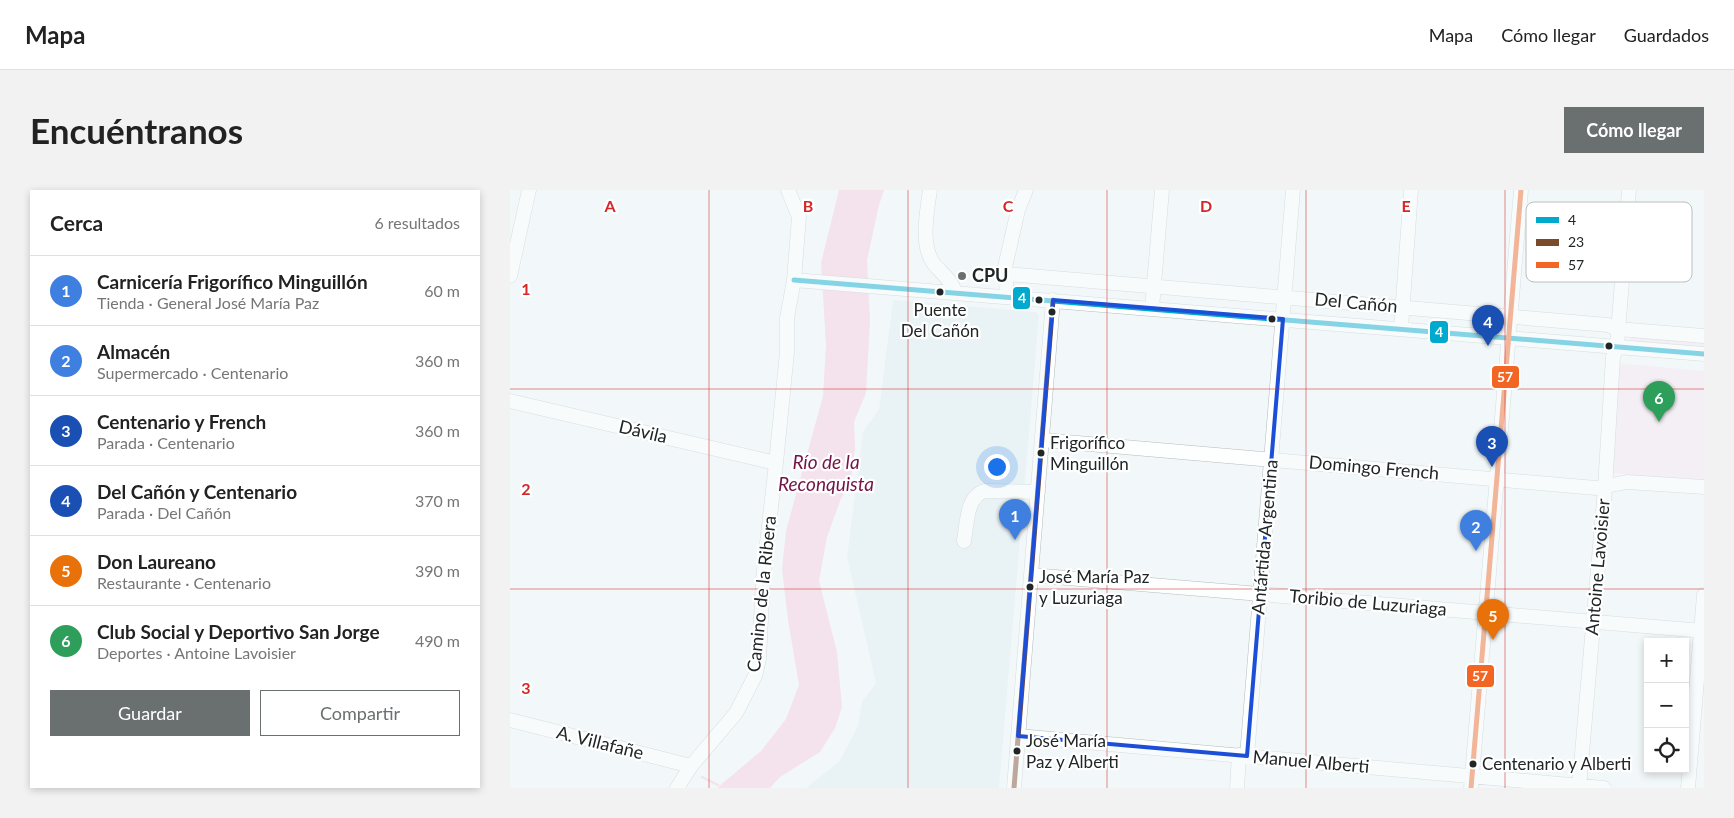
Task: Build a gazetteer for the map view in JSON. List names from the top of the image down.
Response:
{
  "streets": {
    "street": [
      "Del Cañón",
      "Dávila",
      "Domingo French",
      "Antártida Argentina",
      "Antoine Lavoisier",
      "Camino de la Ribera",
      "Toribio de Luzuriaga",
      "A. Villafañe",
      "Manuel Alberti"
    ]
  },
  "crossings": [
    ["Del Cañón", "Antártida Argentina"],
    ["Del Cañón", "Antoine Lavoisier"],
    ["Del Cañón", "Camino de la Ribera"],
    ["Dávila", "Camino de la Ribera"],
    ["Domingo French", "Antártida Argentina"],
    ["Domingo French", "Antoine Lavoisier"],
    ["Antártida Argentina", "Toribio de Luzuriaga"],
    ["Antártida Argentina", "Manuel Alberti"],
    ["Antoine Lavoisier", "Toribio de Luzuriaga"],
    ["Antoine Lavoisier", "Manuel Alberti"],
    ["Camino de la Ribera", "A. Villafañe"]
  ],
  "water": ["Río de la Reconquista"],
  "places": [
    "CPU",
    "Puente Del Cañón",
    "Frigorífico Minguillón",
    "José María Paz y Luzuriaga",
    "José María Paz y Alberti",
    "Centenario y Alberti"
  ],
  "lines": ["transit line 57", "transit line 4", "transit line 23"],
  "legend": ["4", "23", "57"],
  "page": {
    "header": "Mapa",
    "nav": ["Mapa", "Cómo llegar", "Guardados"],
    "buttons": [
      "Cómo llegar",
      ["Guardar", "Compartir"]
    ],
    "title": "Encuéntranos",
    "heading": ["Cerca", "6 resultados"],
    "list": [
      {
        "mark": "1",
        "name": "Carnicería Frigorífico Minguillón",
        "note": "Tienda · General José María Paz",
        "value": "60 m"
      },
      {
        "mark": "2",
        "name": "Almacén",
        "note": "Supermercado · Centenario",
        "value": "360 m"
      },
      {
        "mark": "3",
        "name": "Centenario y French",
        "note": "Parada · Centenario",
        "value": "360 m"
      },
      {
        "mark": "4",
        "name": "Del Cañón y Centenario",
        "note": "Parada · Del Cañón",
        "value": "370 m"
      },
      {
        "mark": "5",
        "name": "Don Laureano",
        "note": "Restaurante · Centenario",
        "value": "390 m"
      },
      {
        "mark": "6",
        "name": "Club Social y Deportivo San Jorge",
        "note": "Deportes · Antoine Lavoisier",
        "value": "490 m"
      }
    ],
    "pins": [
      "4",
      "6",
      "3",
      "1",
      "2",
      "5"
    ],
    "map_buttons": ["+", "−"]
  },
  "grid": {
    "columns": [
      "A",
      "B",
      "C",
      "D",
      "E"
    ],
    "rows": ["1", "2", "3"]
  }
}
